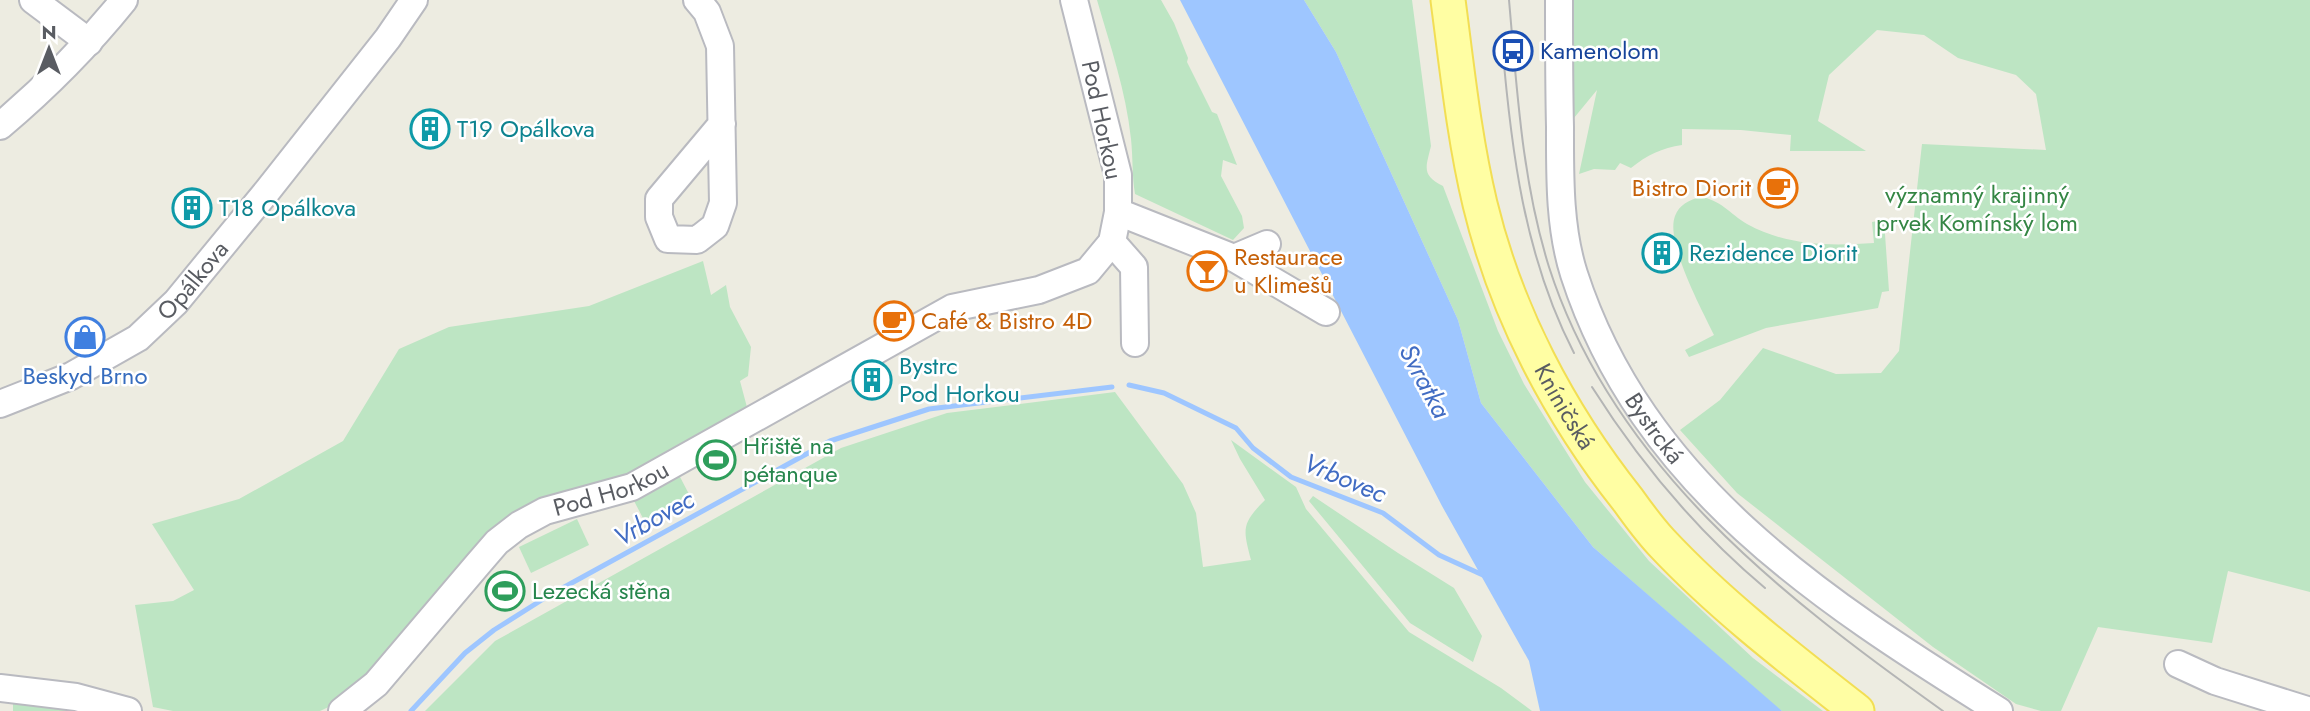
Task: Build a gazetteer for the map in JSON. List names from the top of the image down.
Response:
{
  "streets": {
    "main road": ["Kníničská"],
    "street": ["Pod Horkou", "Opálkova", "Bystrcká"]
  },
  "water": ["Svratka", "Vrbovec"],
  "parks": ["významný krajinný prvek Komínský lom"],
  "places": {
    "bus stop": ["Kamenolom"],
    "building": [
      "T19 Opálkova",
      "T18 Opálkova",
      "Rezidence Diorit",
      "Bystrc Pod Horkou"
    ],
    "cafe": ["Bistro Diorit", "Café & Bistro 4D"],
    "bar": ["Restaurace u Klimešů"],
    "shop": ["Beskyd Brno"],
    "sports": ["Hřiště na pétanque", "Lezecká stěna"]
  },
  "north": "top"
}
